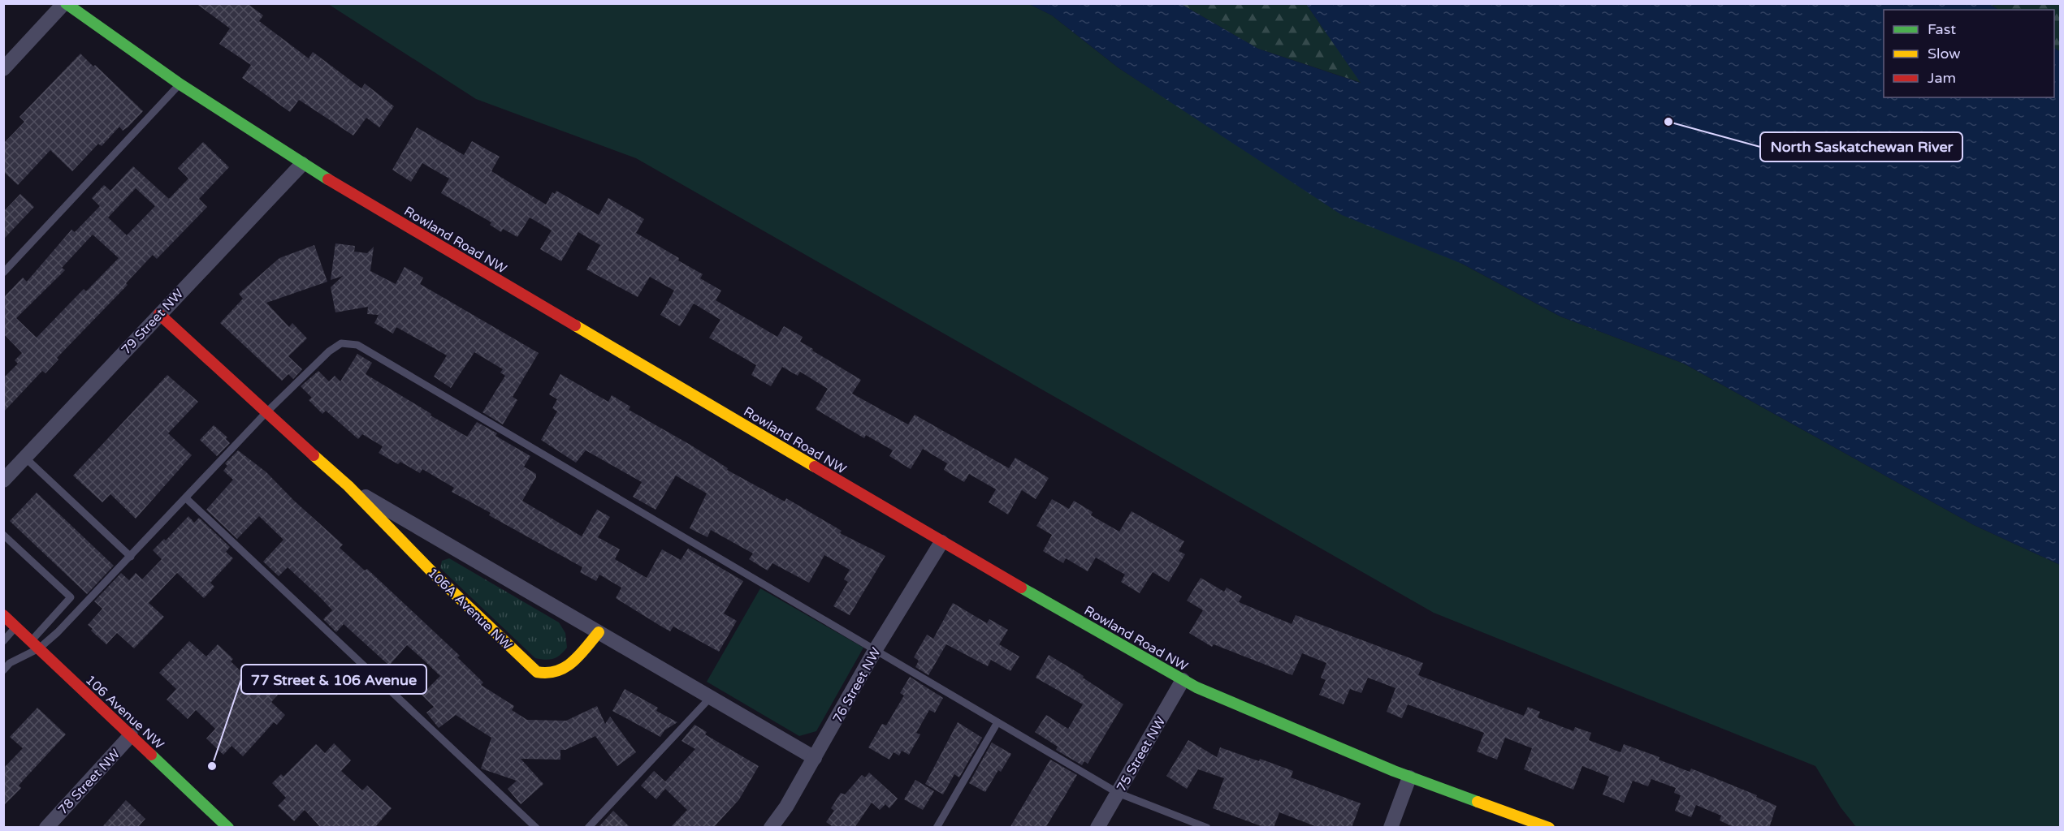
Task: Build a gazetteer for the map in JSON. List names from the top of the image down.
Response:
{
  "streets": {
    "street": [
      "Rowland Road NW",
      "79 Street NW",
      "106A Avenue NW",
      "76 Street NW",
      "106 Avenue NW",
      "75 Street NW",
      "78 Street NW"
    ]
  },
  "crossings": [
    ["Rowland Road NW", "79 Street NW"],
    ["Rowland Road NW", "76 Street NW"],
    ["Rowland Road NW", "75 Street NW"],
    ["79 Street NW", "106A Avenue NW"],
    ["106A Avenue NW", "76 Street NW"],
    ["106 Avenue NW", "78 Street NW"]
  ],
  "places": ["North Saskatchewan River", "77 Street & 106 Avenue"],
  "legend": ["Fast", "Slow", "Jam"]
}
